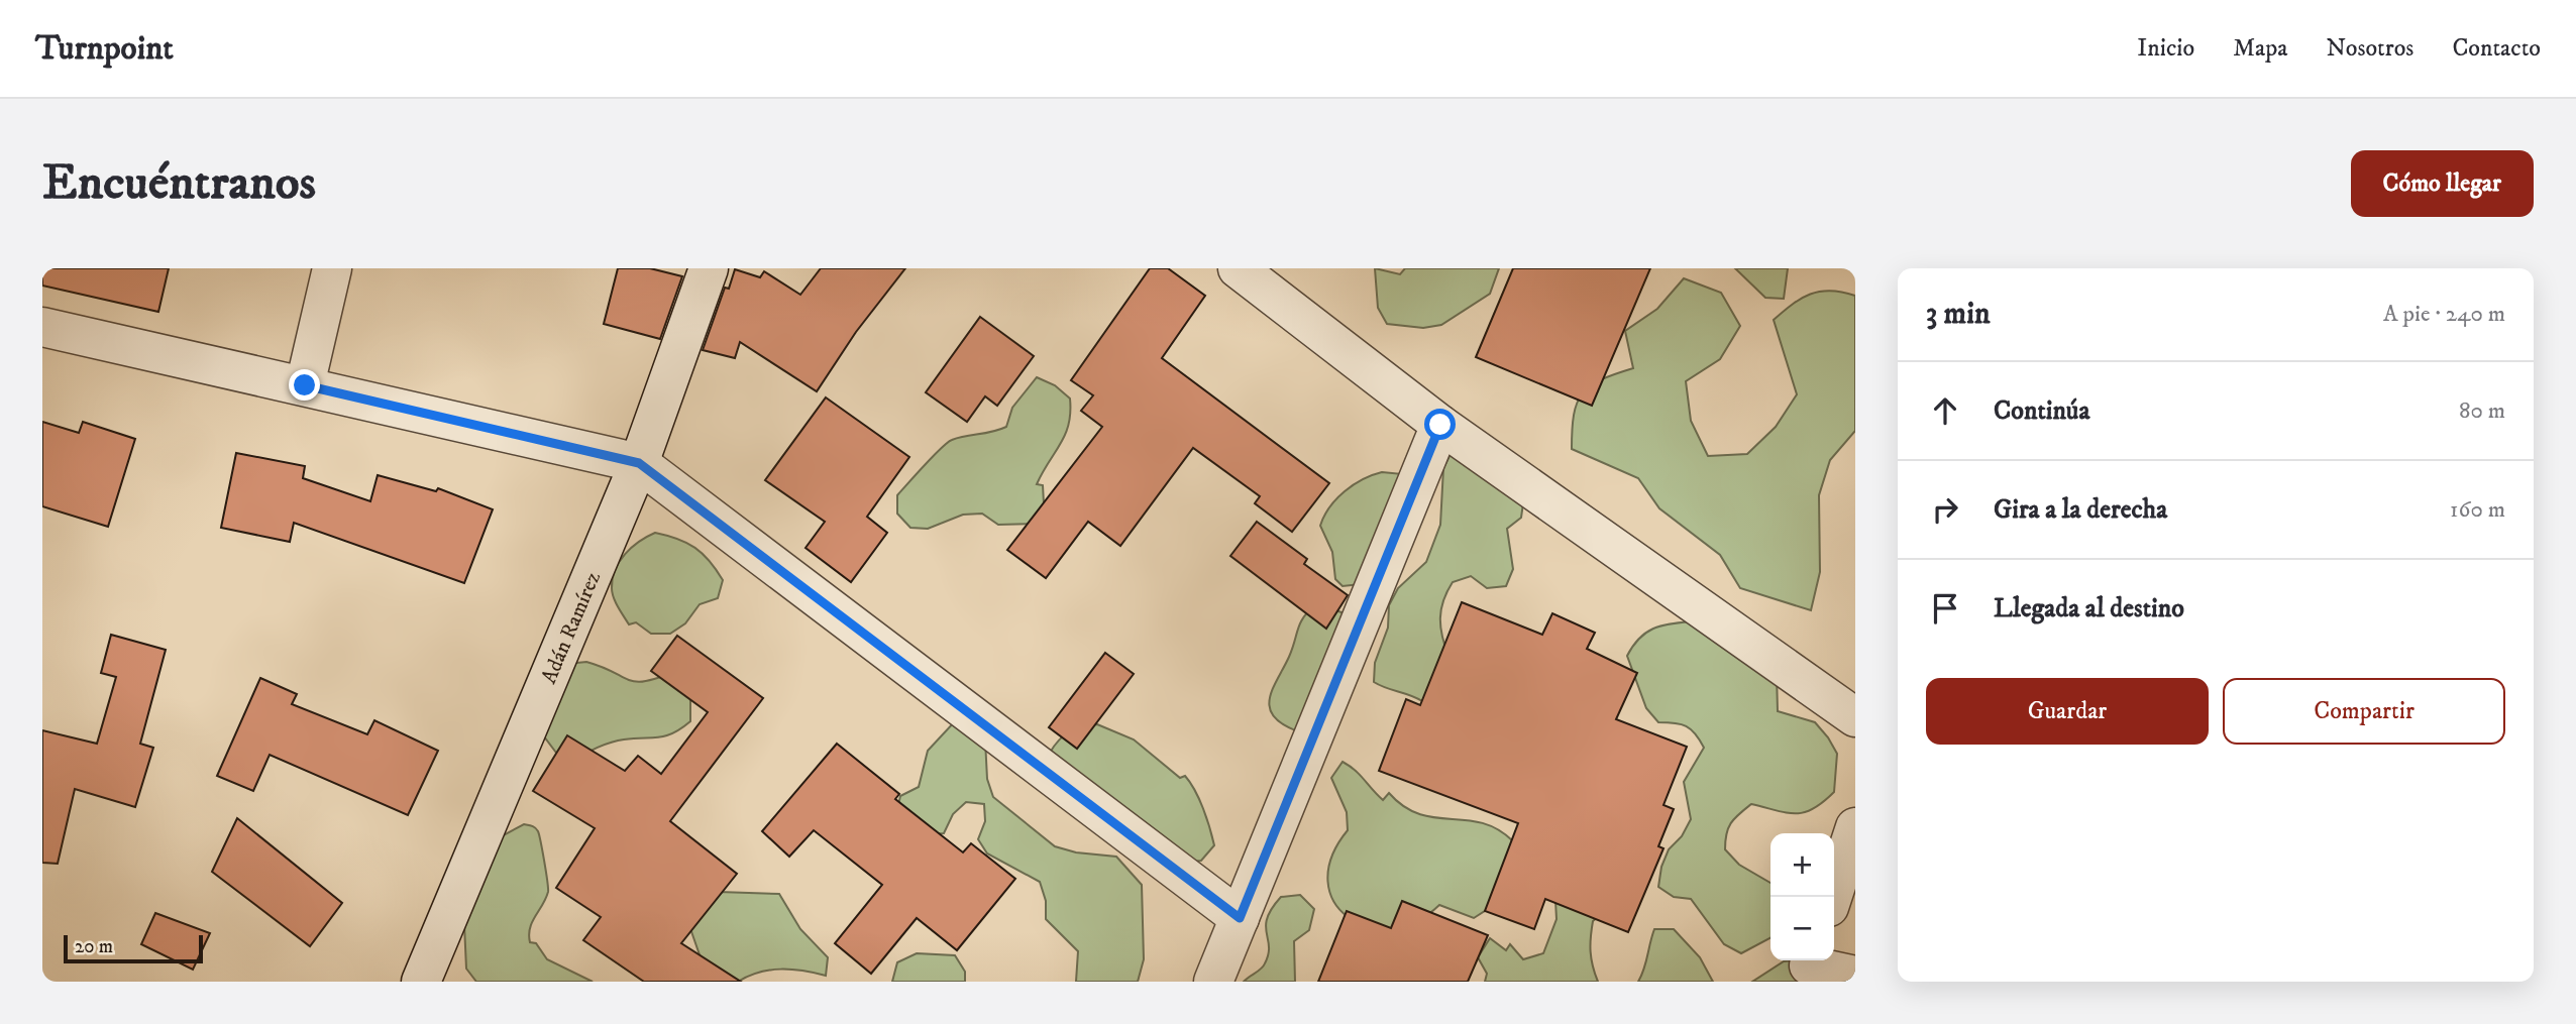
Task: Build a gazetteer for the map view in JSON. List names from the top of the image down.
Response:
{
  "streets": {
    "street": ["Adán Ramírez"]
  },
  "scale_bar": "20 m",
  "page": {
    "header": "Turnpoint",
    "nav": [
      "Inicio",
      "Mapa",
      "Nosotros",
      "Contacto"
    ],
    "buttons": [
      "Cómo llegar",
      ["Guardar", "Compartir"]
    ],
    "title": "Encuéntranos",
    "heading": ["3 min", "A pie · 240 m"],
    "list": [
      ["Continúa", "80 m"],
      ["Gira a la derecha", "160 m"],
      "Llegada al destino"
    ],
    "map_buttons": ["+", "−"],
    "scale": "20 m"
  }
}
